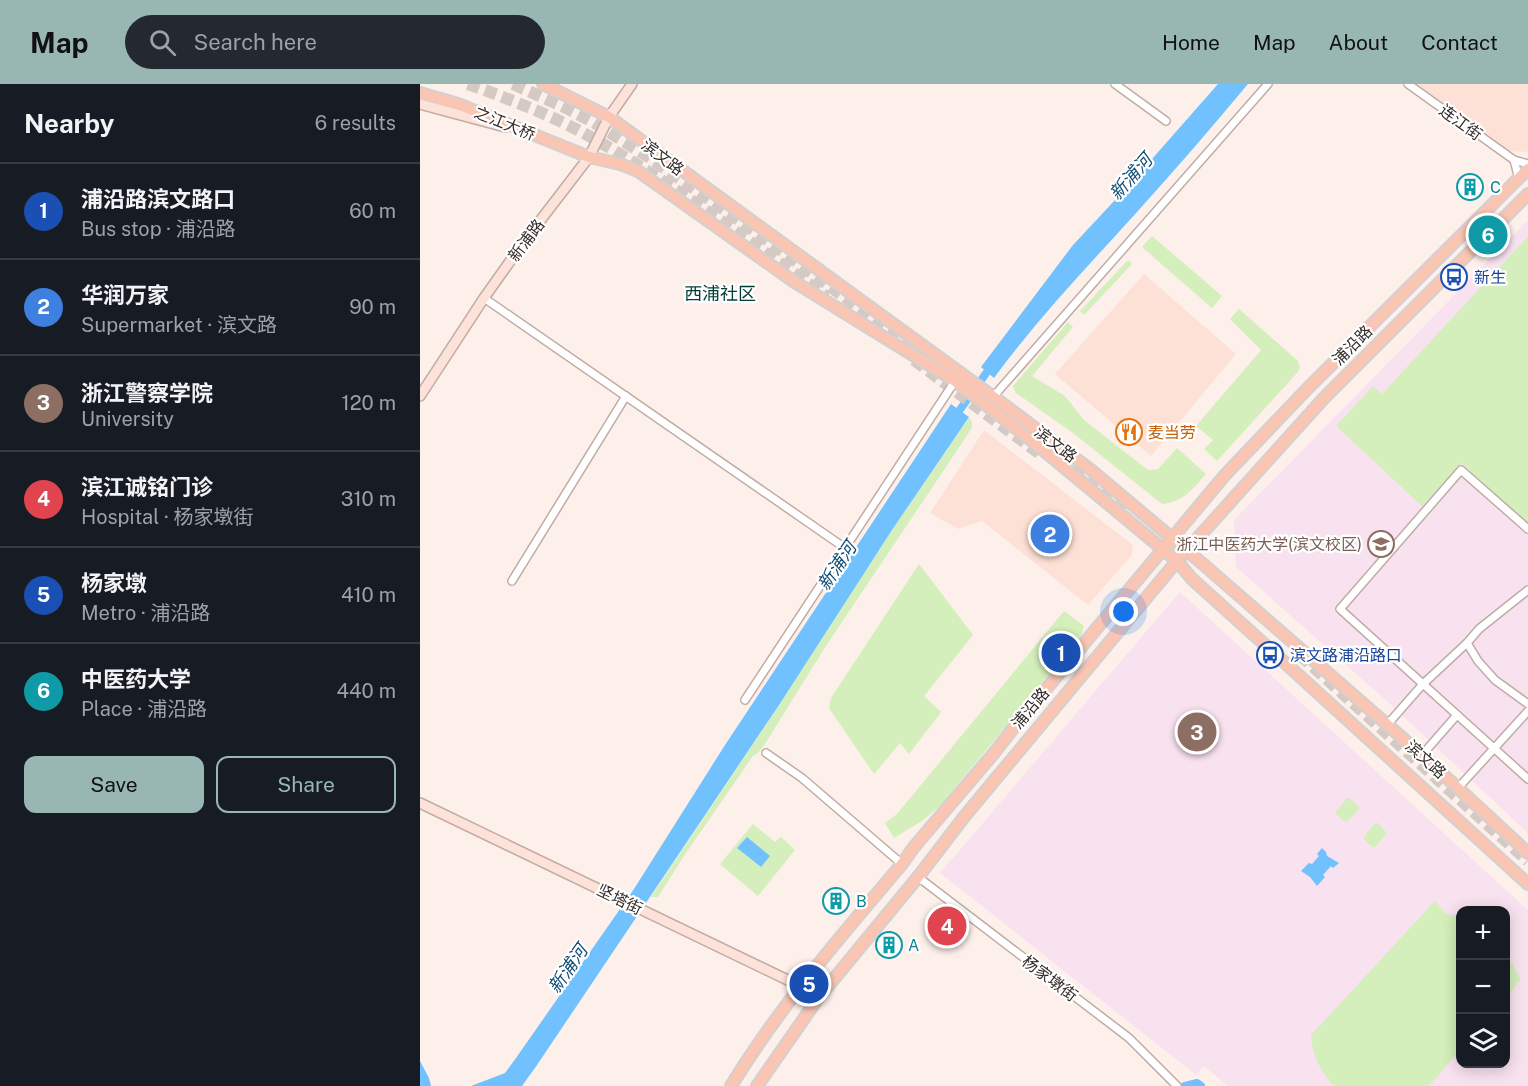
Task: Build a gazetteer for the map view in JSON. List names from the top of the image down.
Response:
{
  "streets": {
    "main road": ["之江大桥", "滨文路", "浦沿路"],
    "street": [
      "连江街",
      "新浦路",
      "坚塔街",
      "杨家墩街"
    ]
  },
  "crossings": [
    ["之江大桥", "滨文路"],
    ["之江大桥", "新浦路"],
    ["滨文路", "新浦路"],
    ["滨文路", "浦沿路"],
    ["浦沿路", "坚塔街"],
    ["浦沿路", "杨家墩街"]
  ],
  "districts": ["西浦社区"],
  "water": ["新浦河"],
  "places": {
    "building": ["C", "B", "A"],
    "bus stop": ["新生", "滨文路浦沿路口"],
    "restaurant": ["麦当劳"],
    "school or university": ["浙江中医药大学(滨文校区)"]
  },
  "page": {
    "header": "Map",
    "search": "Search here",
    "nav": [
      "Home",
      "Map",
      "About",
      "Contact"
    ],
    "heading": ["Nearby", "6 results"],
    "list": [
      {
        "mark": "1",
        "name": "浦沿路滨文路口",
        "note": "Bus stop · 浦沿路",
        "value": "60 m"
      },
      {
        "mark": "2",
        "name": "华润万家",
        "note": "Supermarket · 滨文路",
        "value": "90 m"
      },
      {
        "mark": "3",
        "name": "浙江警察学院",
        "note": "University",
        "value": "120 m"
      },
      {
        "mark": "4",
        "name": "滨江诚铭门诊",
        "note": "Hospital · 杨家墩街",
        "value": "310 m"
      },
      {
        "mark": "5",
        "name": "杨家墩",
        "note": "Metro · 浦沿路",
        "value": "410 m"
      },
      {
        "mark": "6",
        "name": "中医药大学",
        "note": "Place · 浦沿路",
        "value": "440 m"
      }
    ],
    "pins": [
      "6",
      "2",
      "1",
      "3",
      "4",
      "5"
    ],
    "buttons": ["Save", "Share"],
    "map_buttons": ["+", "−"]
  }
}
